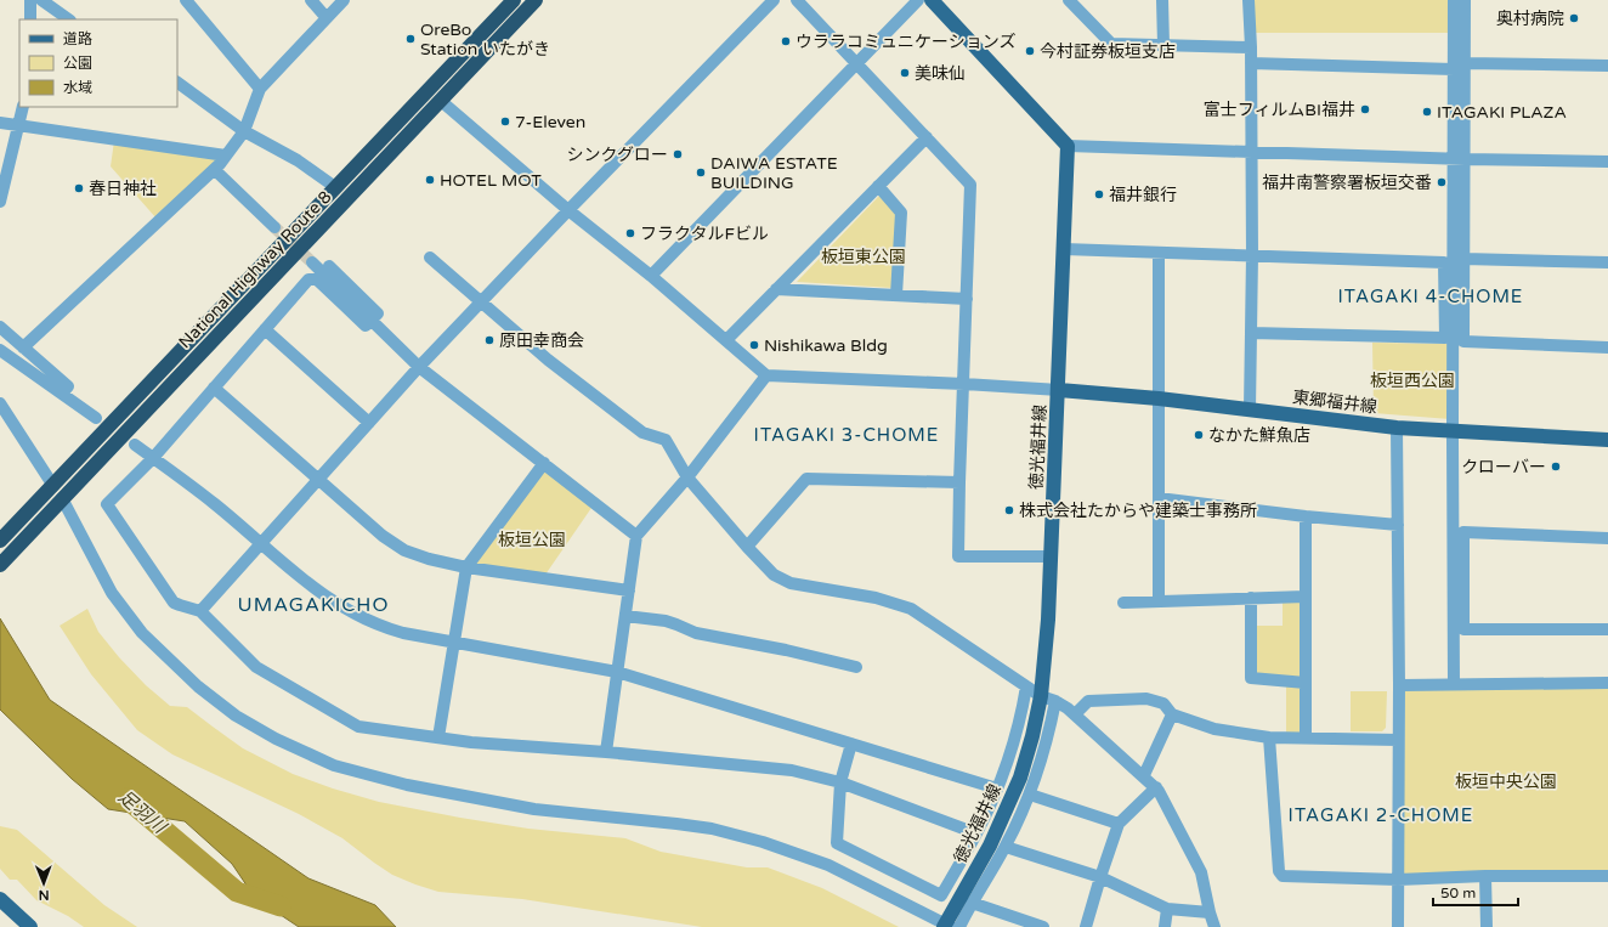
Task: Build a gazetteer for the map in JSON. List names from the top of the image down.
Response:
{
  "streets": {
    "highway": ["National Highway Route 8"],
    "main road": ["東郷福井線", "徳光福井線"]
  },
  "crossings": [
    ["東郷福井線", "徳光福井線"]
  ],
  "districts": [
    "ITAGAKI 4-CHOME",
    "ITAGAKI 3-CHOME",
    "UMAGAKICHO",
    "ITAGAKI 2-CHOME"
  ],
  "water": ["足羽川"],
  "parks": [
    "板垣東公園",
    "板垣西公園",
    "板垣公園",
    "板垣中央公園"
  ],
  "places": [
    "奥村病院",
    "OreBo Station いたがき",
    "ウララコミュニケーションズ",
    "今村証券板垣支店",
    "美味仙",
    "富士フィルムBI福井",
    "ITAGAKI PLAZA",
    "7-Eleven",
    "シンクグロー",
    "DAIWA ESTATE BUILDING",
    "HOTEL MOT",
    "福井南警察署板垣交番",
    "春日神社",
    "福井銀行",
    "フラクタルFビル",
    "原田幸商会",
    "Nishikawa Bldg",
    "なかた鮮魚店",
    "クローバー",
    "株式会社たからや建築士事務所"
  ],
  "legend": ["道路", "公園", "水域"],
  "scale_bar": "50 m",
  "north": "bottom"
}
